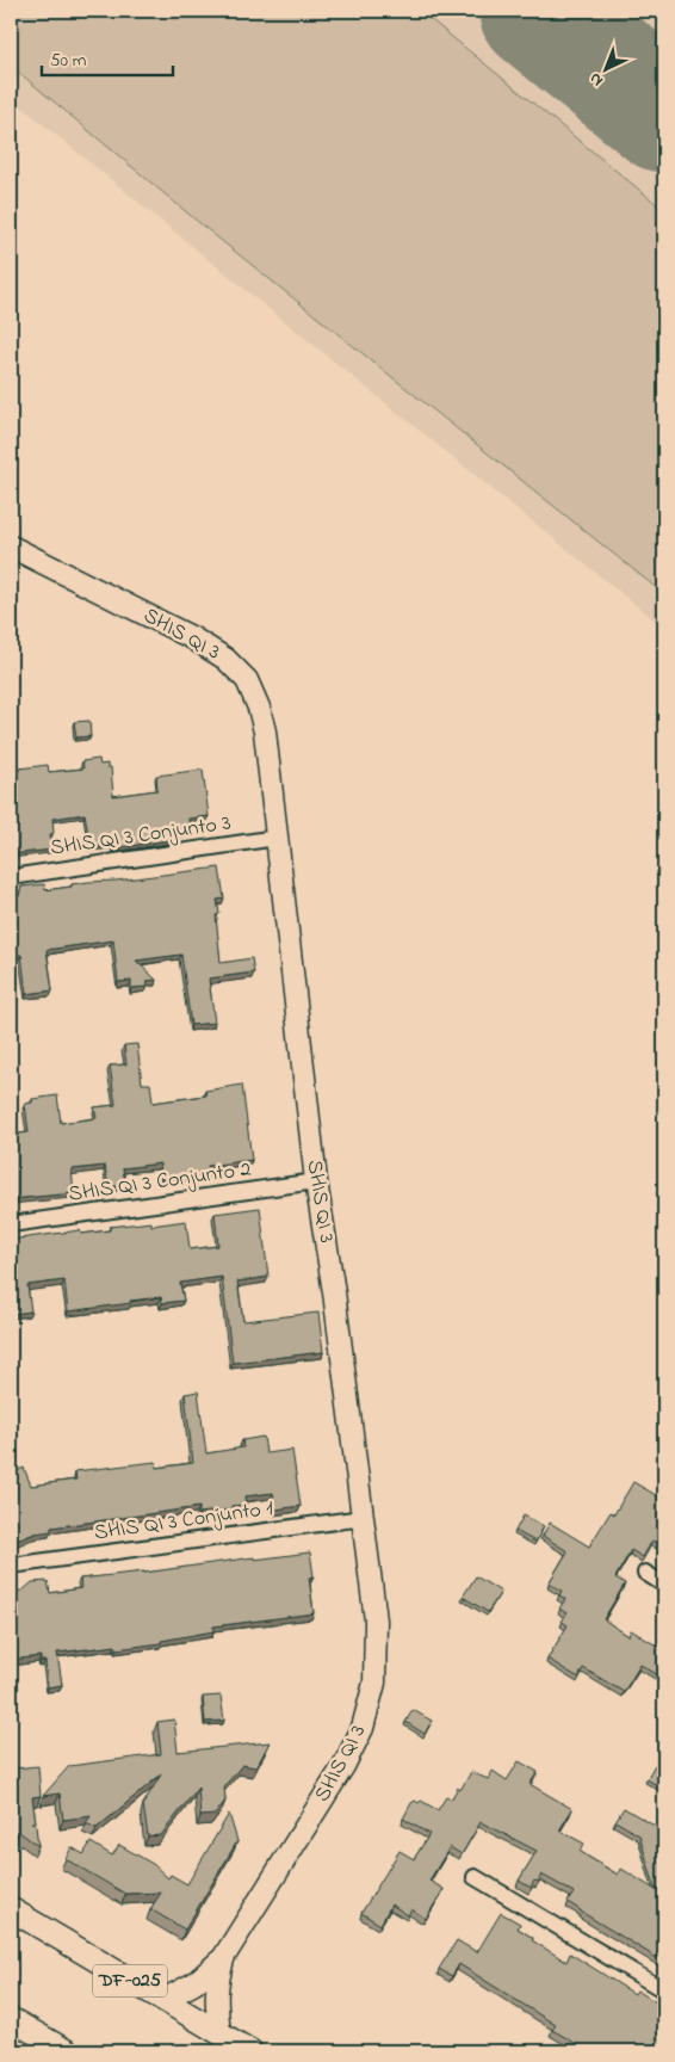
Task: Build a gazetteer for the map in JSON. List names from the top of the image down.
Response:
{
  "streets": {
    "main road": ["DF-025"],
    "street": [
      "SHIS QI 3",
      "SHIS QI 3 Conjunto 3",
      "SHIS QI 3 Conjunto 2",
      "SHIS QI 3 Conjunto 1"
    ]
  },
  "crossings": [
    ["SHIS QI 3", "SHIS QI 3 Conjunto 3"],
    ["SHIS QI 3", "SHIS QI 3 Conjunto 2"],
    ["SHIS QI 3", "SHIS QI 3 Conjunto 1"],
    ["SHIS QI 3", "DF-025"]
  ],
  "scale_bar": "50 m",
  "north": "bottom left"
}
